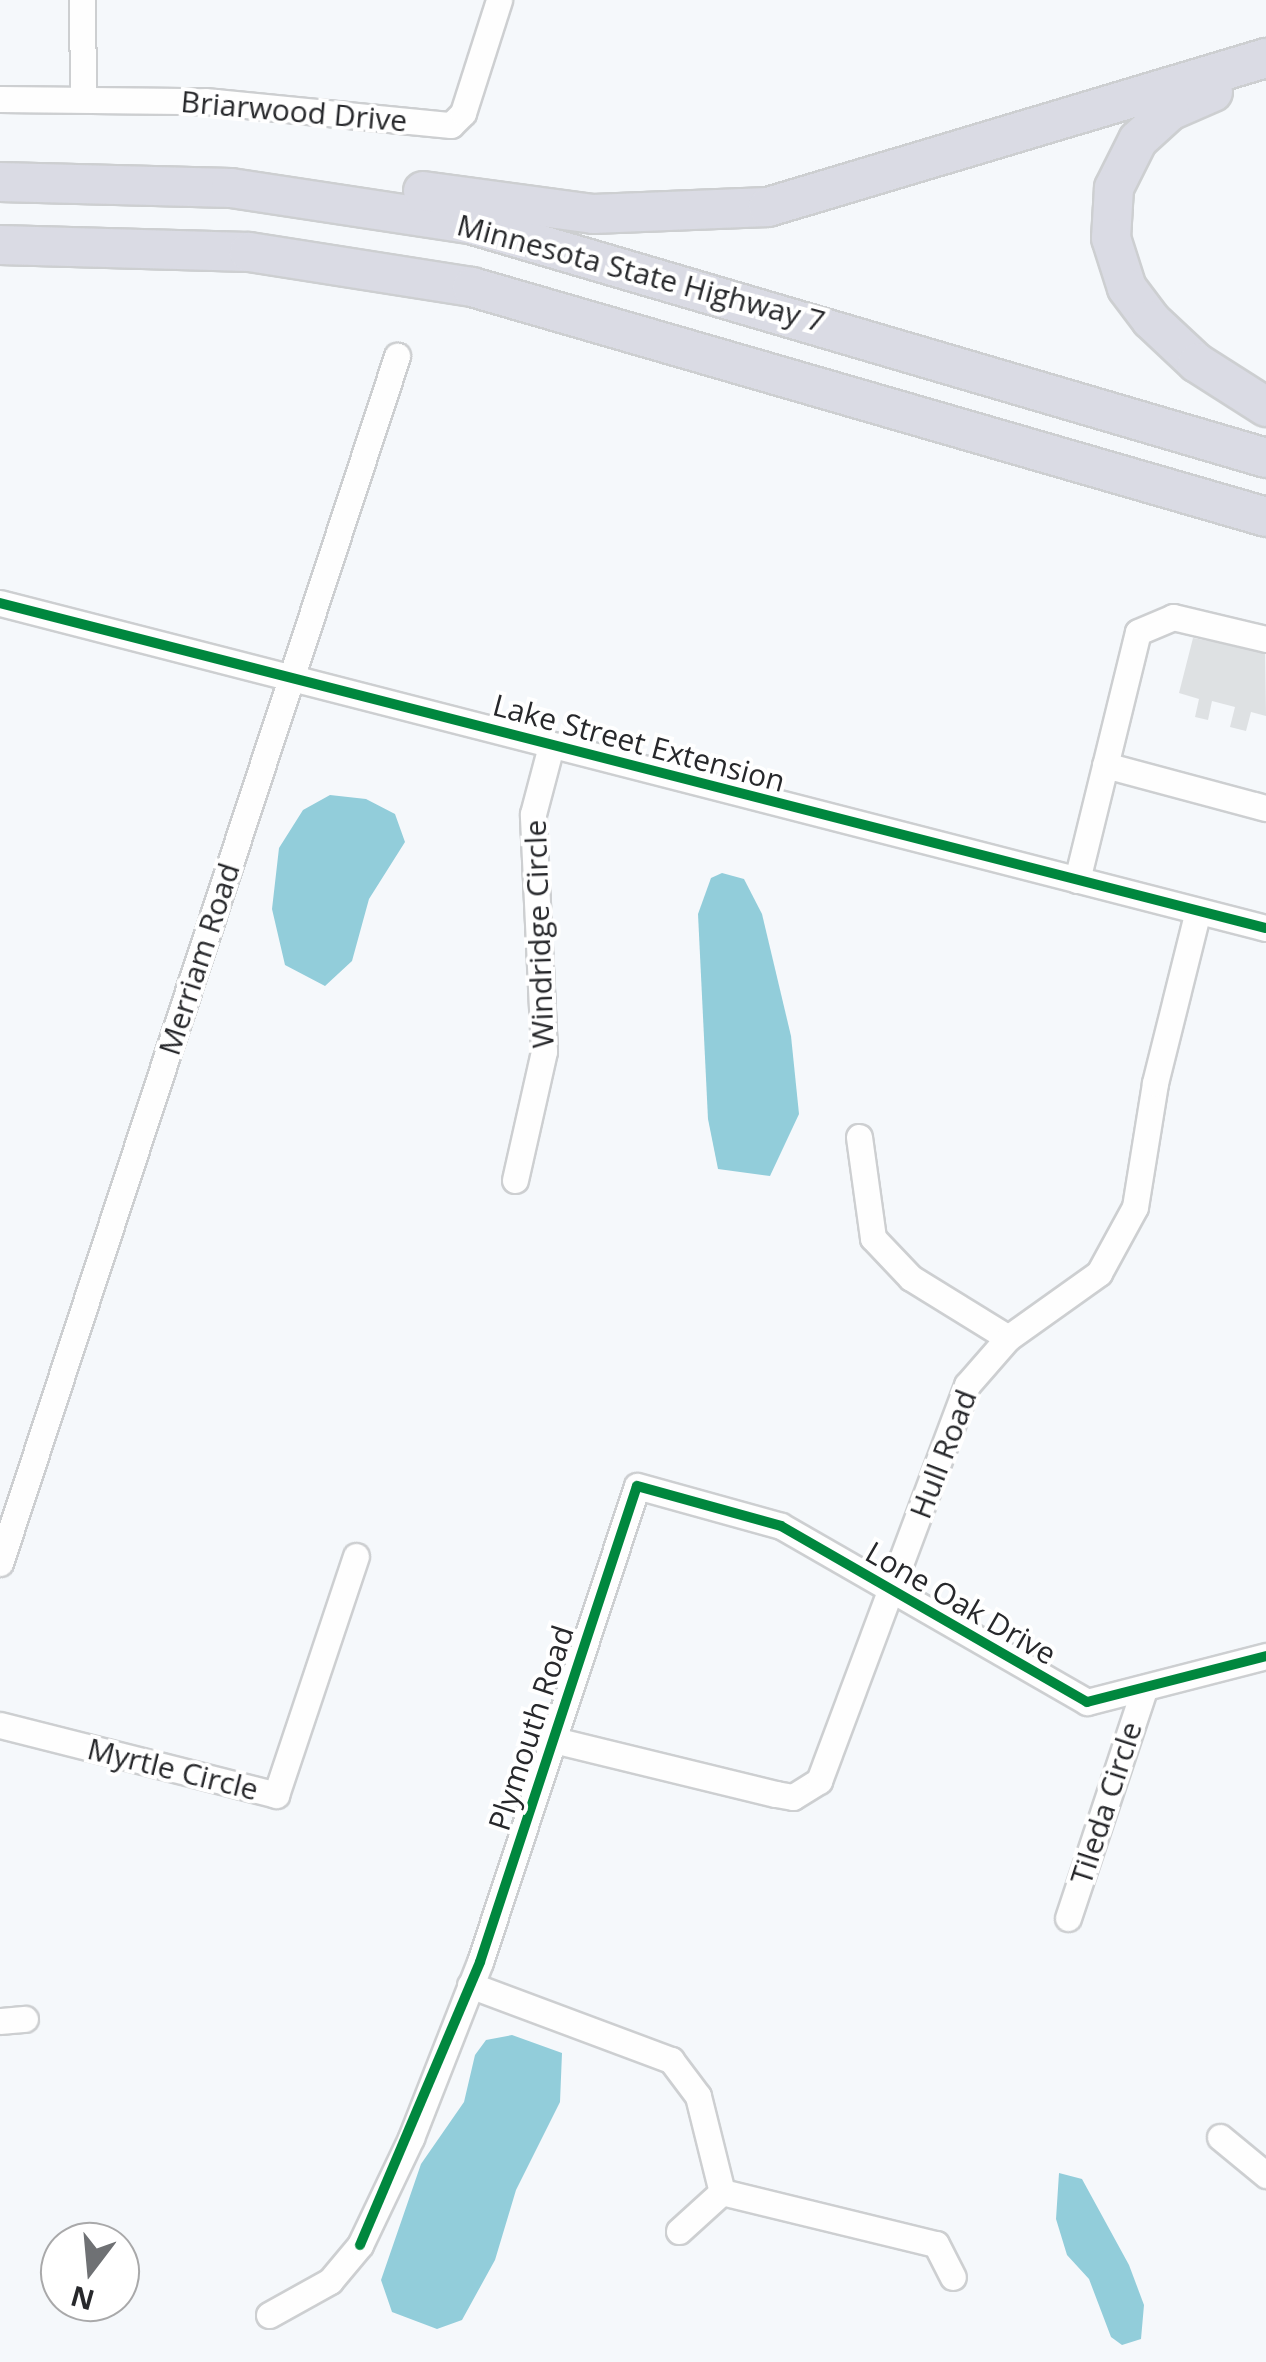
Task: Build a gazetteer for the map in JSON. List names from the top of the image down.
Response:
{
  "streets": {
    "highway": ["Minnesota State Highway 7"],
    "street": [
      "Briarwood Drive",
      "Lake Street Extension",
      "Windridge Circle",
      "Merriam Road",
      "Hull Road",
      "Lone Oak Drive",
      "Plymouth Road",
      "Myrtle Circle",
      "Tileda Circle"
    ]
  },
  "crossings": [
    ["Lake Street Extension", "Windridge Circle"],
    ["Lake Street Extension", "Merriam Road"],
    ["Lake Street Extension", "Hull Road"],
    ["Hull Road", "Lone Oak Drive"],
    ["Hull Road", "Plymouth Road"],
    ["Lone Oak Drive", "Plymouth Road"],
    ["Lone Oak Drive", "Tileda Circle"]
  ],
  "north": "bottom"
}
